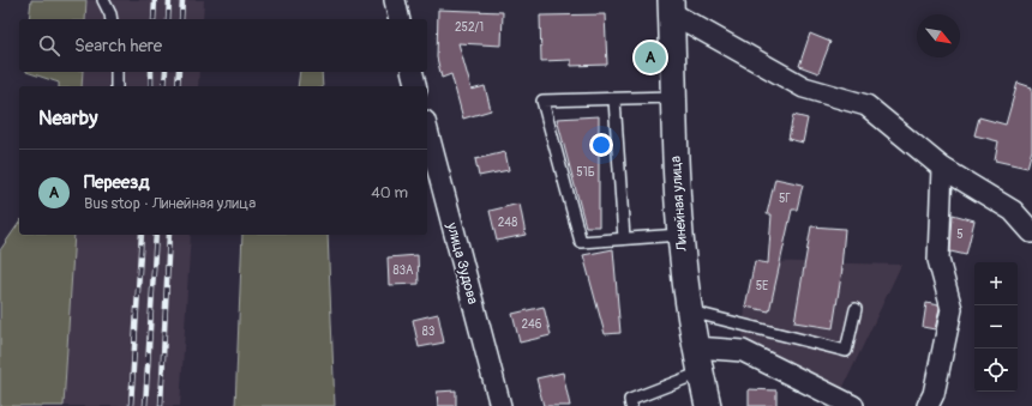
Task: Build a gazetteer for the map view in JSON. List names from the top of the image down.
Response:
{
  "streets": {
    "street": ["Линейная улица", "улица Зудова"]
  },
  "house_numbers": [
    "252/1",
    "51Б",
    "5Г",
    "248",
    "5",
    "83А",
    "5Е",
    "246",
    "83"
  ],
  "north": "bottom right",
  "page": {
    "search": "Search here",
    "pins": "A",
    "heading": "Nearby",
    "list": [
      {
        "mark": "A",
        "name": "Переезд",
        "note": "Bus stop · Линейная улица",
        "value": "40 m"
      }
    ],
    "map_buttons": ["+", "−"]
  }
}
